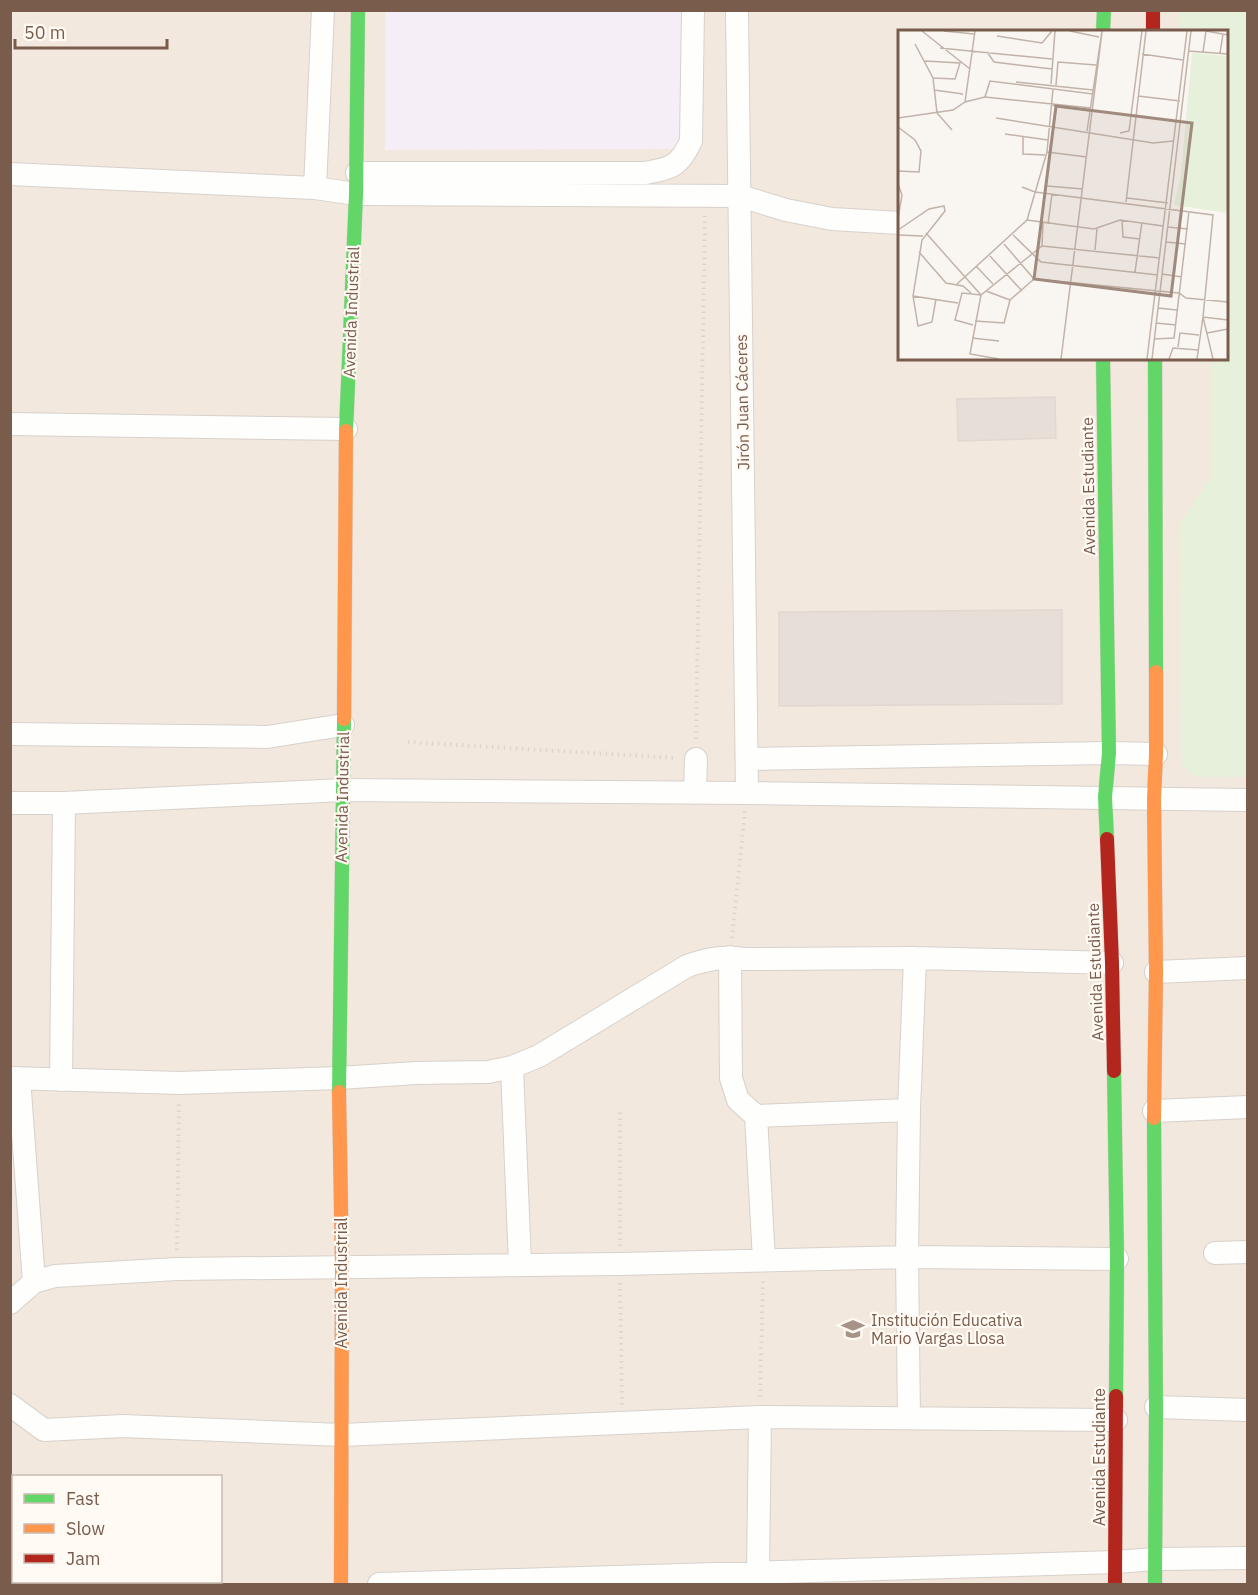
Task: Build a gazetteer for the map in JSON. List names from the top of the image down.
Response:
{
  "streets": {
    "street": ["Avenida Industrial", "Jirón Juan Cáceres", "Avenida Estudiante"]
  },
  "places": {
    "school or university": ["Institución Educativa Mario Vargas Llosa"]
  },
  "legend": ["Fast", "Slow", "Jam"],
  "scale_bar": "50 m"
}
